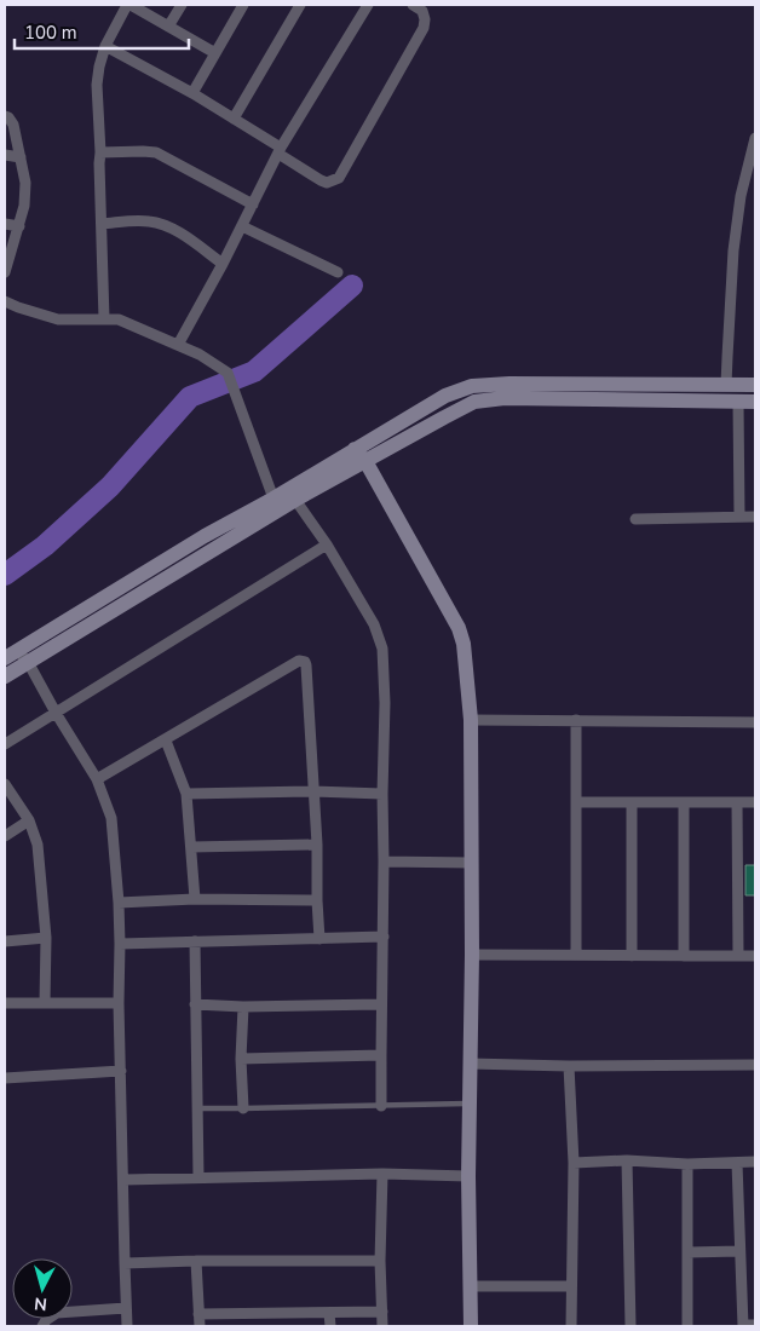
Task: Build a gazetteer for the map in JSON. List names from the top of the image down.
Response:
{
  "scale_bar": "100 m",
  "north": "bottom"
}
